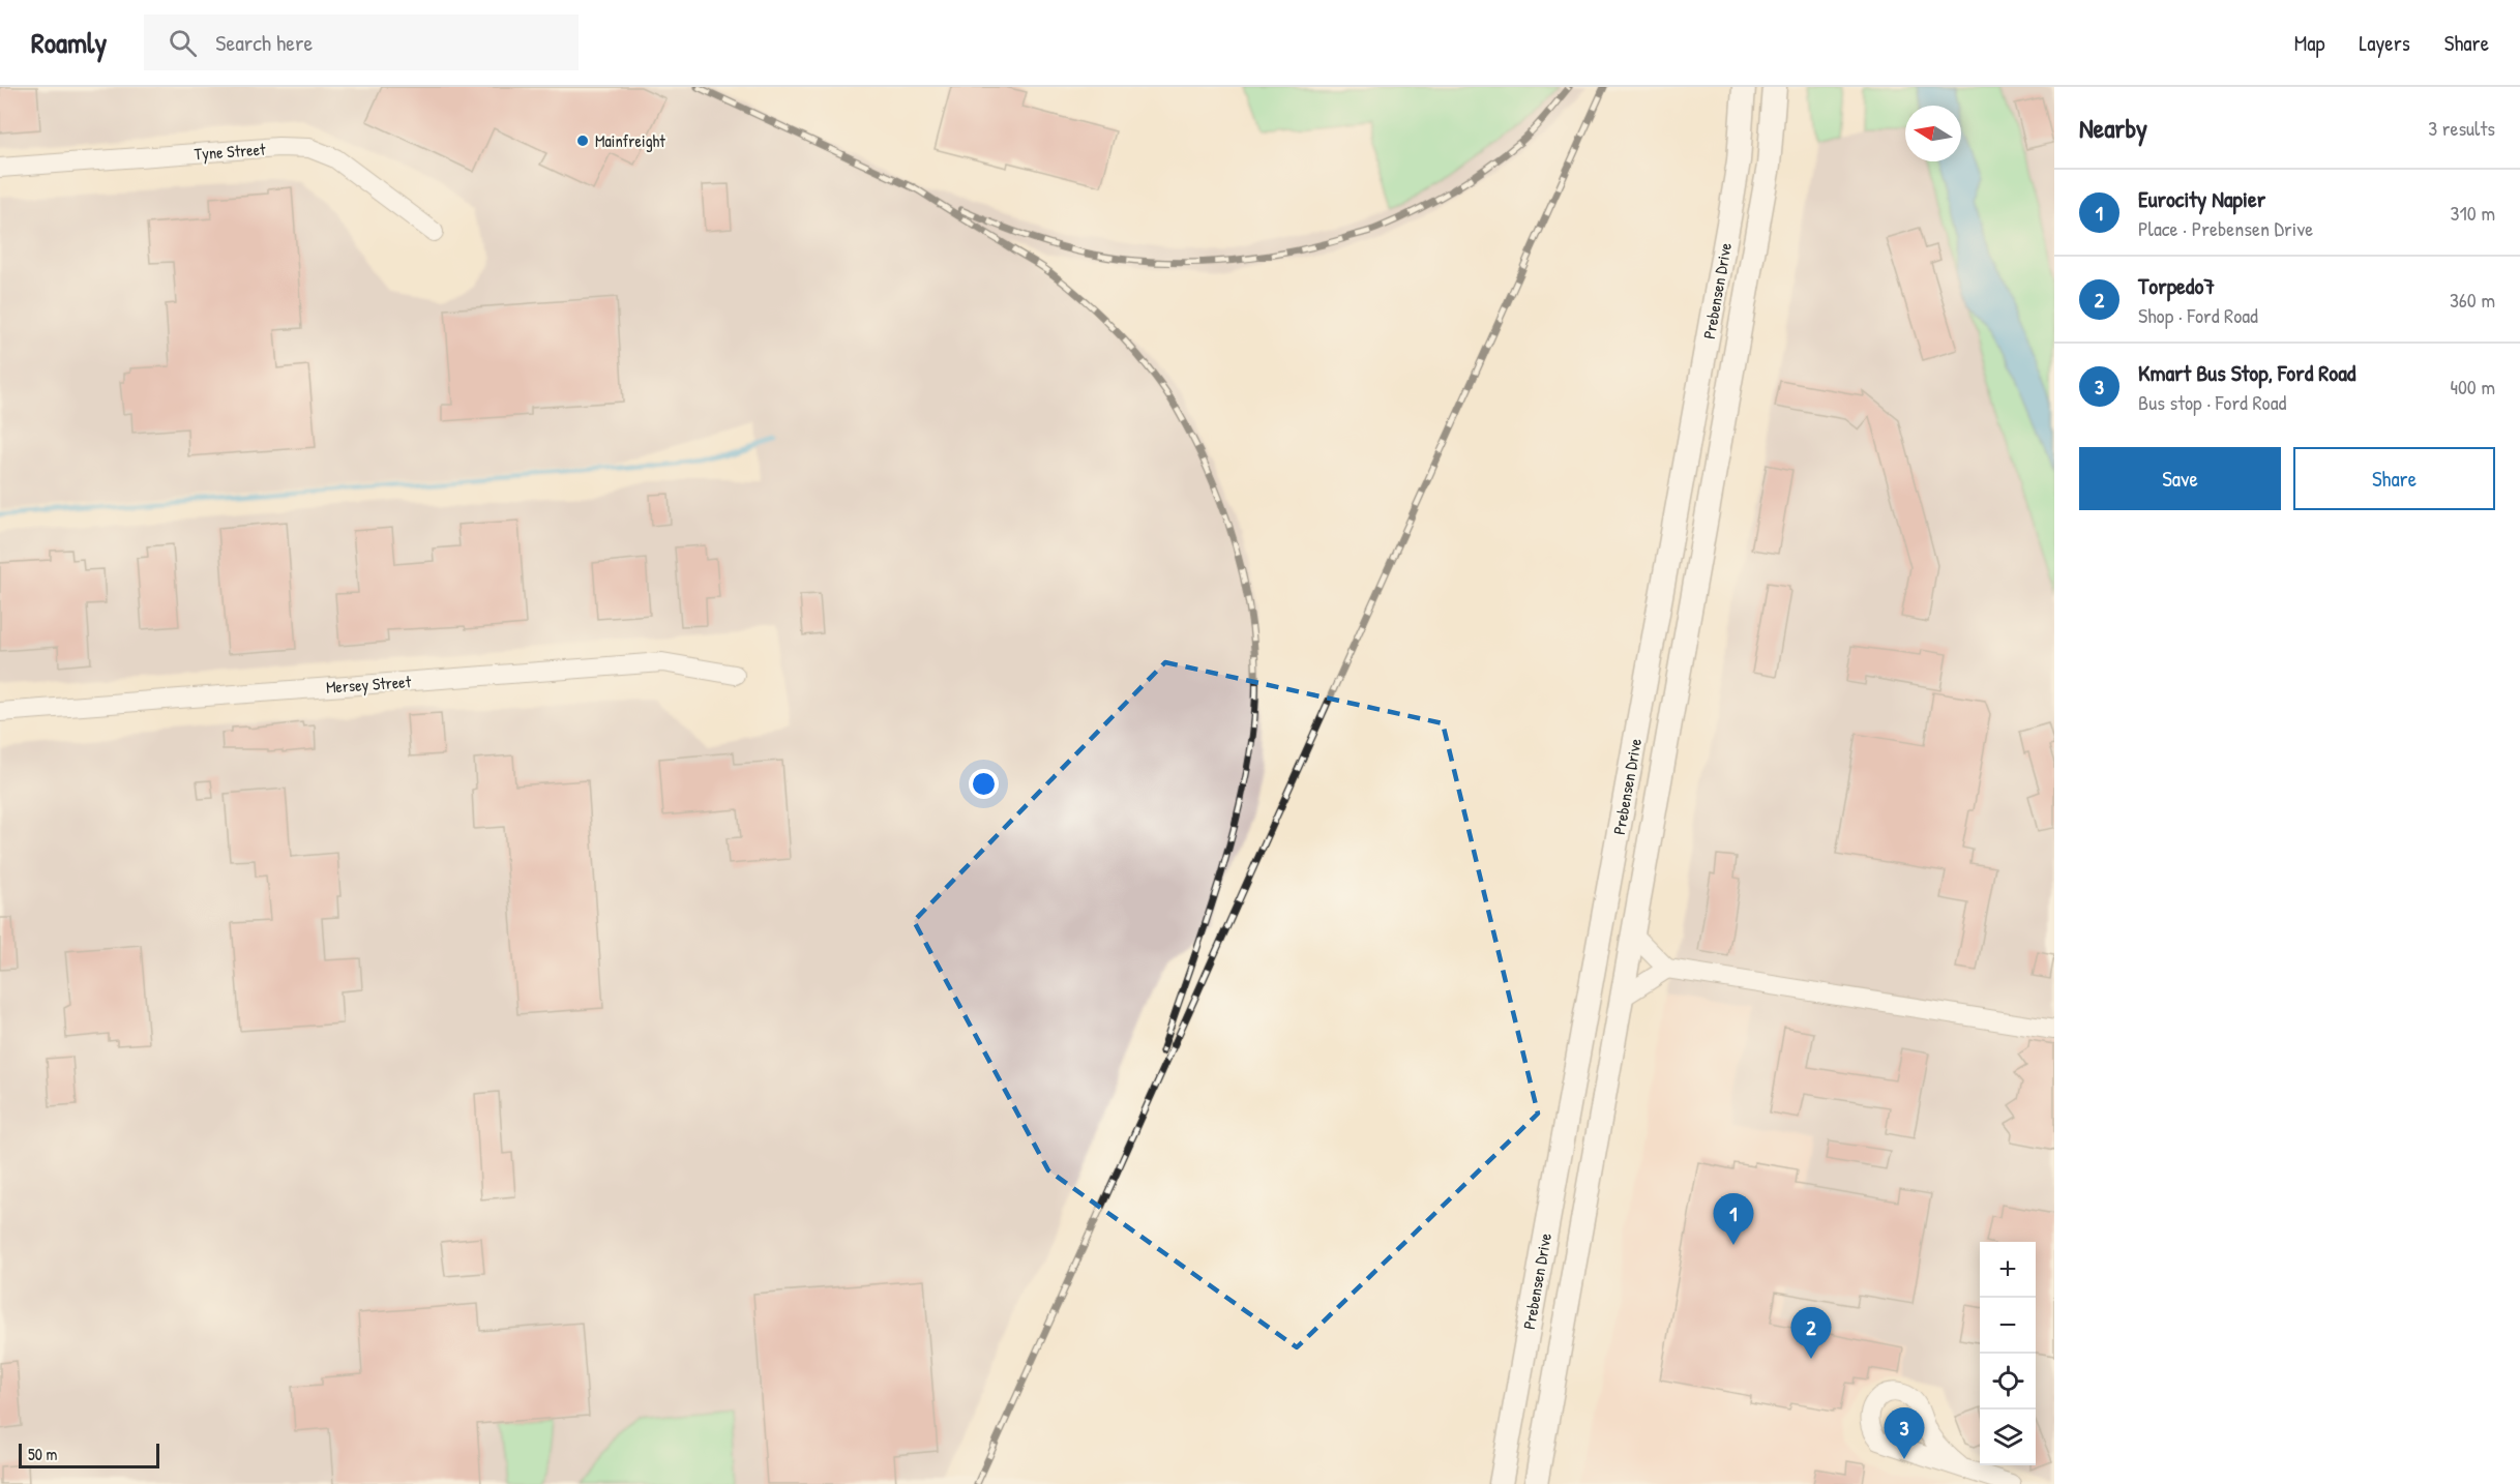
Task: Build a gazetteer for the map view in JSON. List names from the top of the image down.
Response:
{
  "streets": {
    "main road": ["Prebensen Drive"],
    "street": ["Tyne Street", "Mersey Street"]
  },
  "places": ["Mainfreight"],
  "scale_bar": "50 m",
  "north": "left",
  "page": {
    "header": "Roamly",
    "search": "Search here",
    "nav": ["Map", "Layers", "Share"],
    "heading": ["Nearby", "3 results"],
    "list": [
      {
        "mark": "1",
        "name": "Eurocity Napier",
        "note": "Place · Prebensen Drive",
        "value": "310 m"
      },
      {
        "mark": "2",
        "name": "Torpedo7",
        "note": "Shop · Ford Road",
        "value": "360 m"
      },
      {
        "mark": "3",
        "name": "Kmart Bus Stop, Ford Road",
        "note": "Bus stop · Ford Road",
        "value": "400 m"
      }
    ],
    "buttons": ["Save", "Share"],
    "pins": ["1", "2", "3"],
    "map_buttons": ["+", "−"],
    "scale": "50 m"
  }
}
